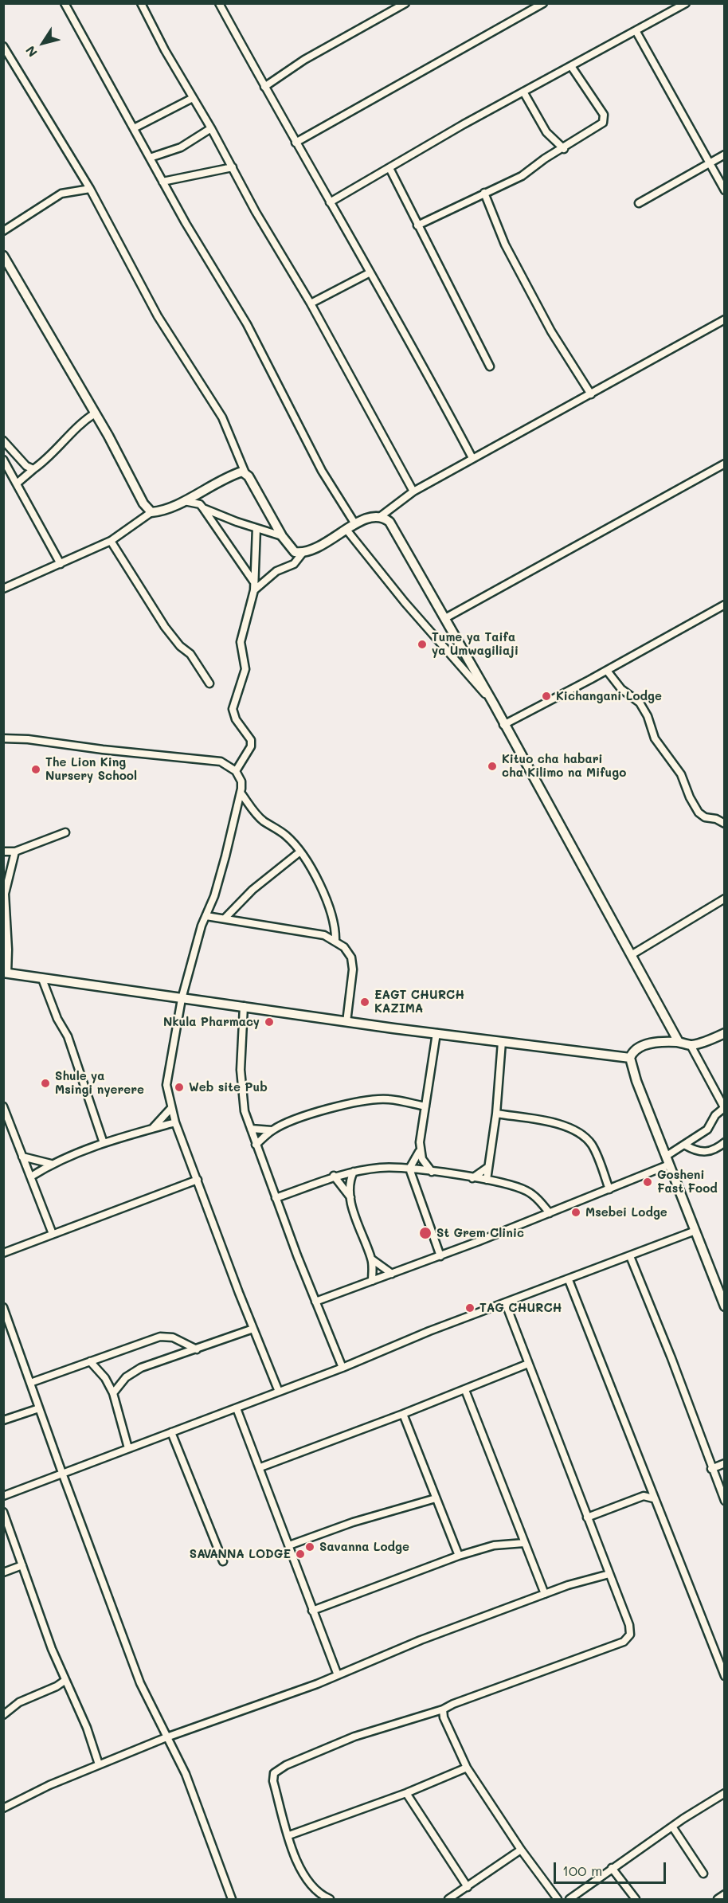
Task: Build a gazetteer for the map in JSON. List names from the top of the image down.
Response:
{
  "places": [
    "Tume ya Taifa ya Umwagiliaji",
    "Kichangani Lodge",
    "Kituo cha habari cha Kilimo na Mifugo",
    "The Lion King Nursery School",
    "EAGT CHURCH KAZIMA",
    "Nkula Pharmacy",
    "Shule ya Msingi nyerere",
    "Web site Pub",
    "Gosheni Fast Food",
    "Msebei Lodge",
    "St Grem Clinic",
    "TAG CHURCH",
    "Savanna Lodge",
    "SAVANNA LODGE"
  ],
  "scale_bar": "100 m",
  "north": "bottom left"
}
